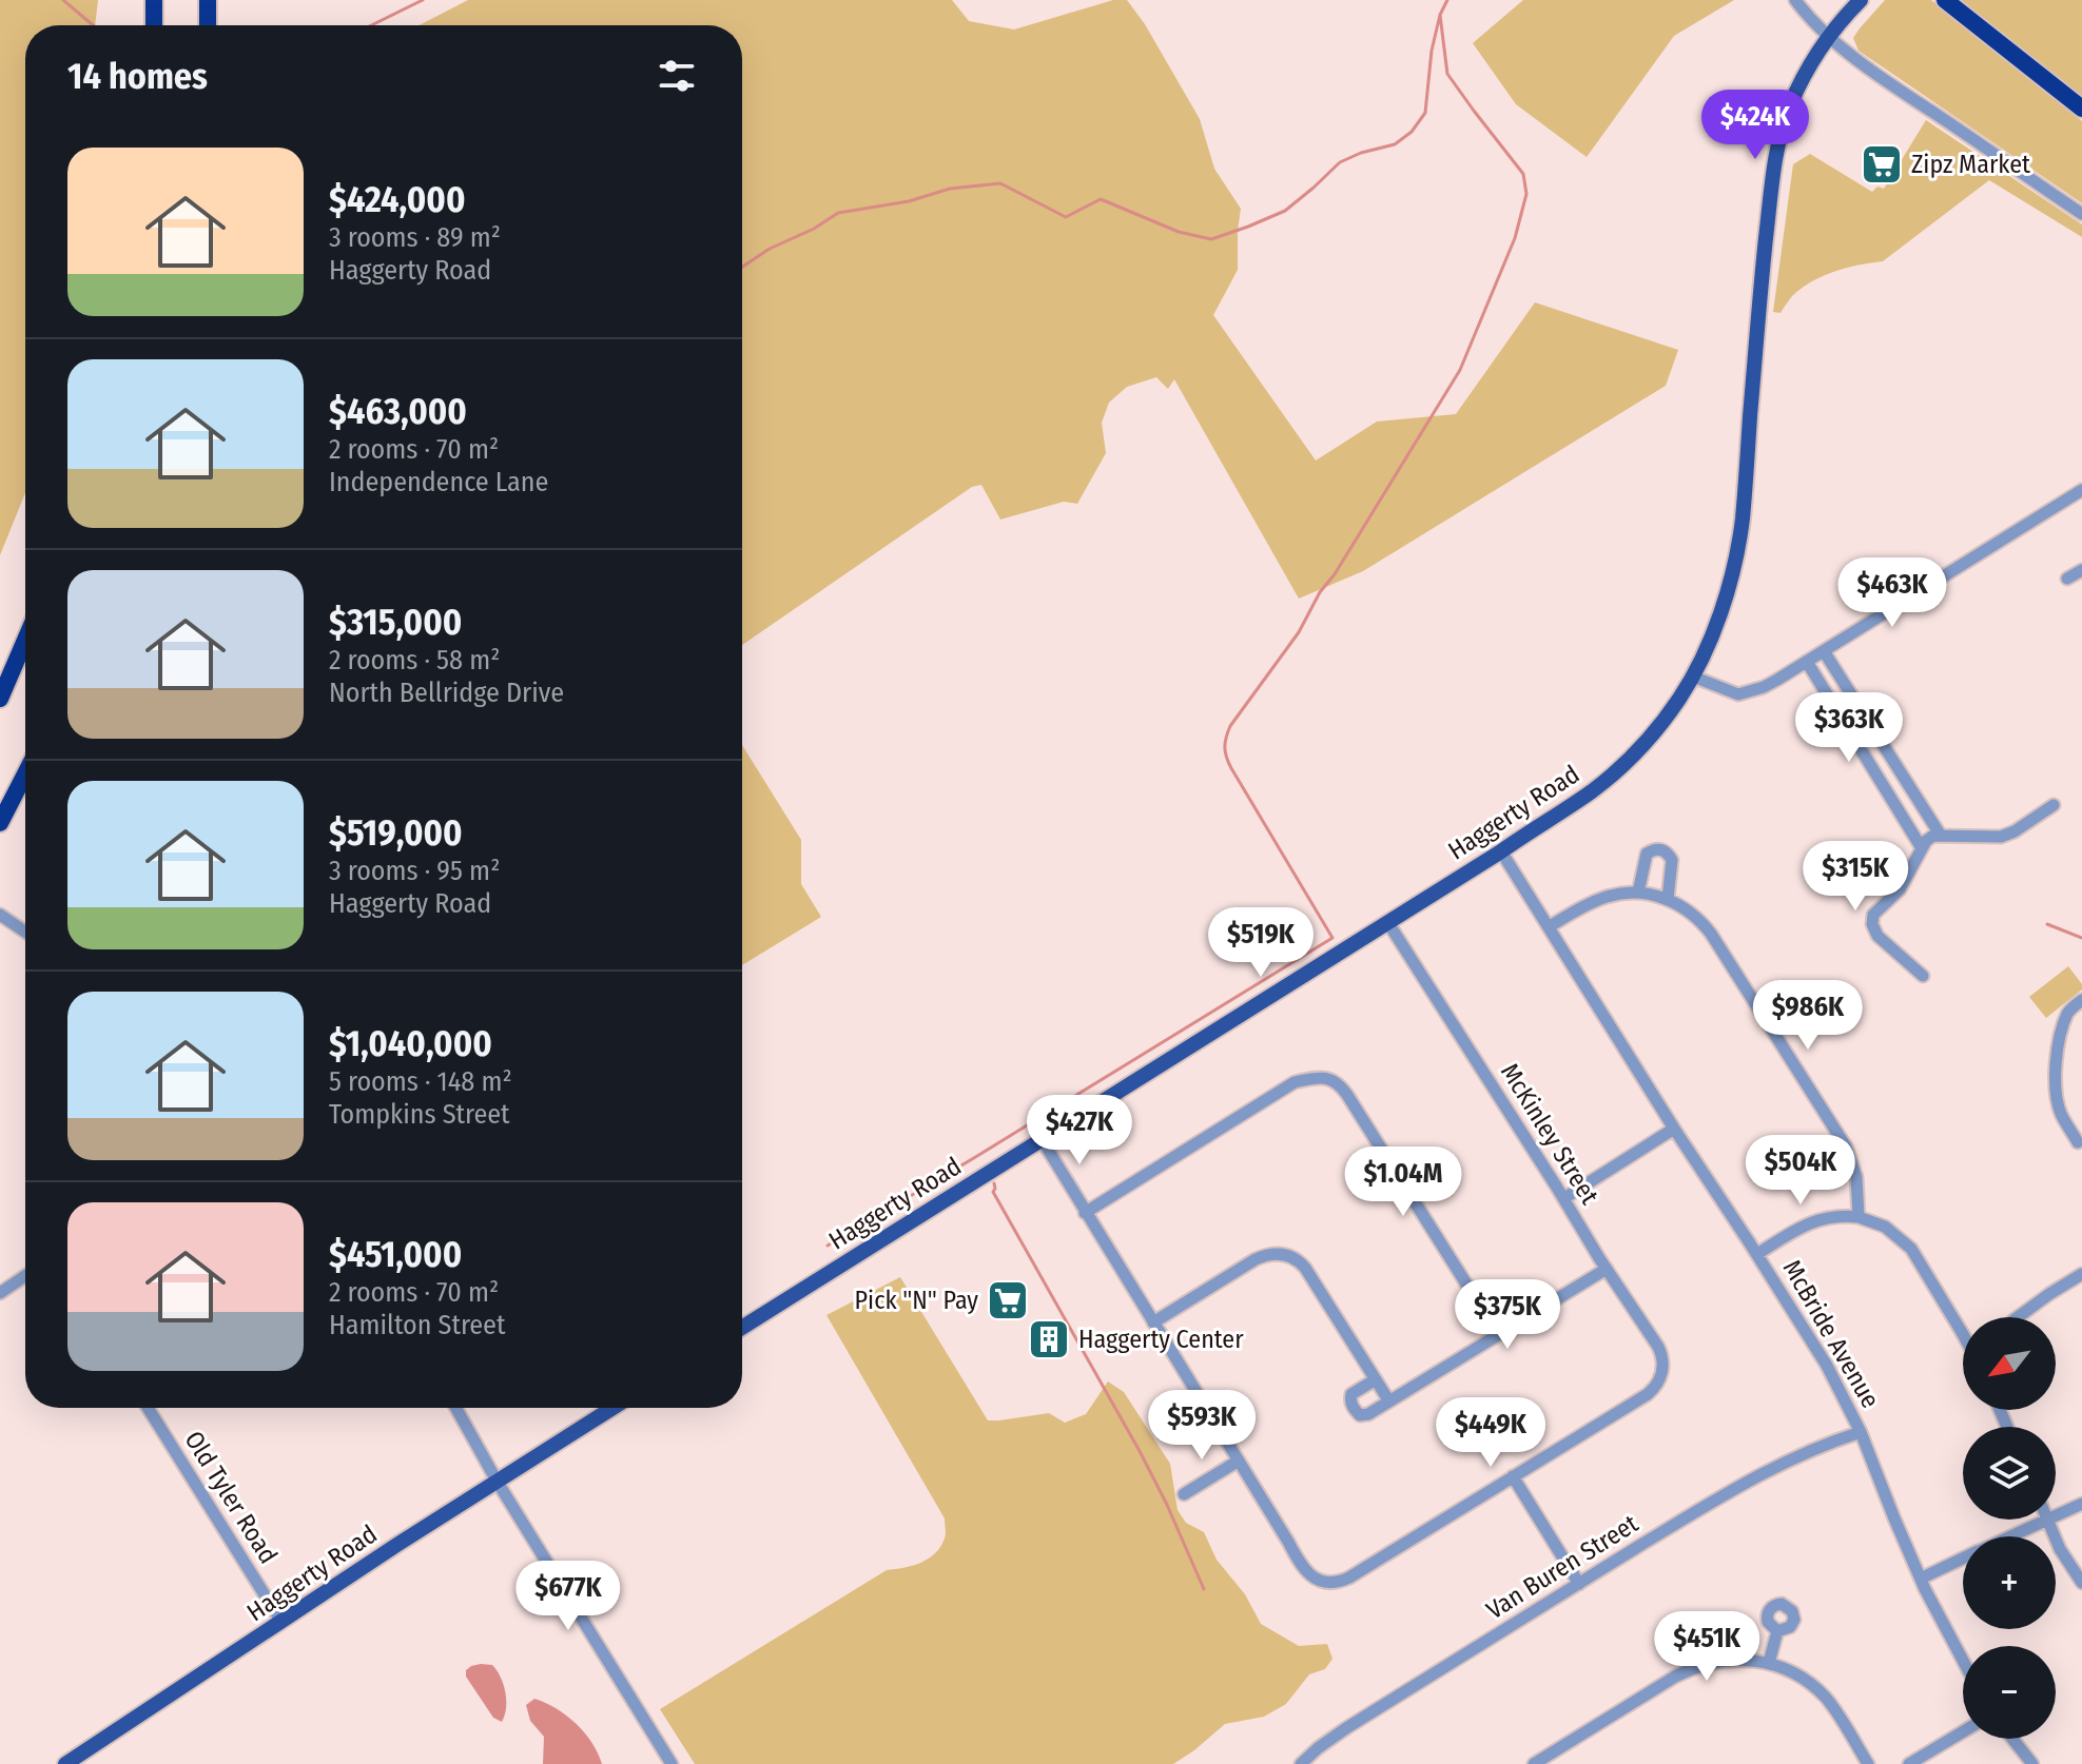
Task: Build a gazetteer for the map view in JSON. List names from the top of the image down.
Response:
{
  "streets": {
    "main road": ["Haggerty Road"],
    "street": [
      "McKinley Street",
      "McBride Avenue",
      "Old Tyler Road",
      "Van Buren Street"
    ]
  },
  "crossings": [
    ["Haggerty Road", "McKinley Street"],
    ["Haggerty Road", "McBride Avenue"],
    ["Haggerty Road", "Old Tyler Road"],
    ["McBride Avenue", "Van Buren Street"]
  ],
  "places": {
    "supermarket": ["Zipz Market", "Pick \"N\" Pay"],
    "building": ["Haggerty Center"]
  },
  "north": "bottom left",
  "page": {
    "heading": "14 homes",
    "price": [
      "$424K",
      "$463K",
      "$363K",
      "$315K",
      "$519K",
      "$986K",
      "$427K",
      "$504K",
      "$1.04M",
      "$375K",
      "$593K",
      "$449K",
      "$677K",
      "$451K"
    ],
    "list": [
      {
        "name": "$424,000",
        "note": "3 rooms · 89 m² · Haggerty Road"
      },
      {
        "name": "$463,000",
        "note": "2 rooms · 70 m² · Independence Lane"
      },
      {
        "name": "$315,000",
        "note": "2 rooms · 58 m² · North Bellridge Drive"
      },
      {
        "name": "$519,000",
        "note": "3 rooms · 95 m² · Haggerty Road"
      },
      {
        "name": "$1,040,000",
        "note": "5 rooms · 148 m² · Tompkins Street"
      },
      {
        "name": "$451,000",
        "note": "2 rooms · 70 m² · Hamilton Street"
      }
    ],
    "map_buttons": ["+", "−"]
  }
}
